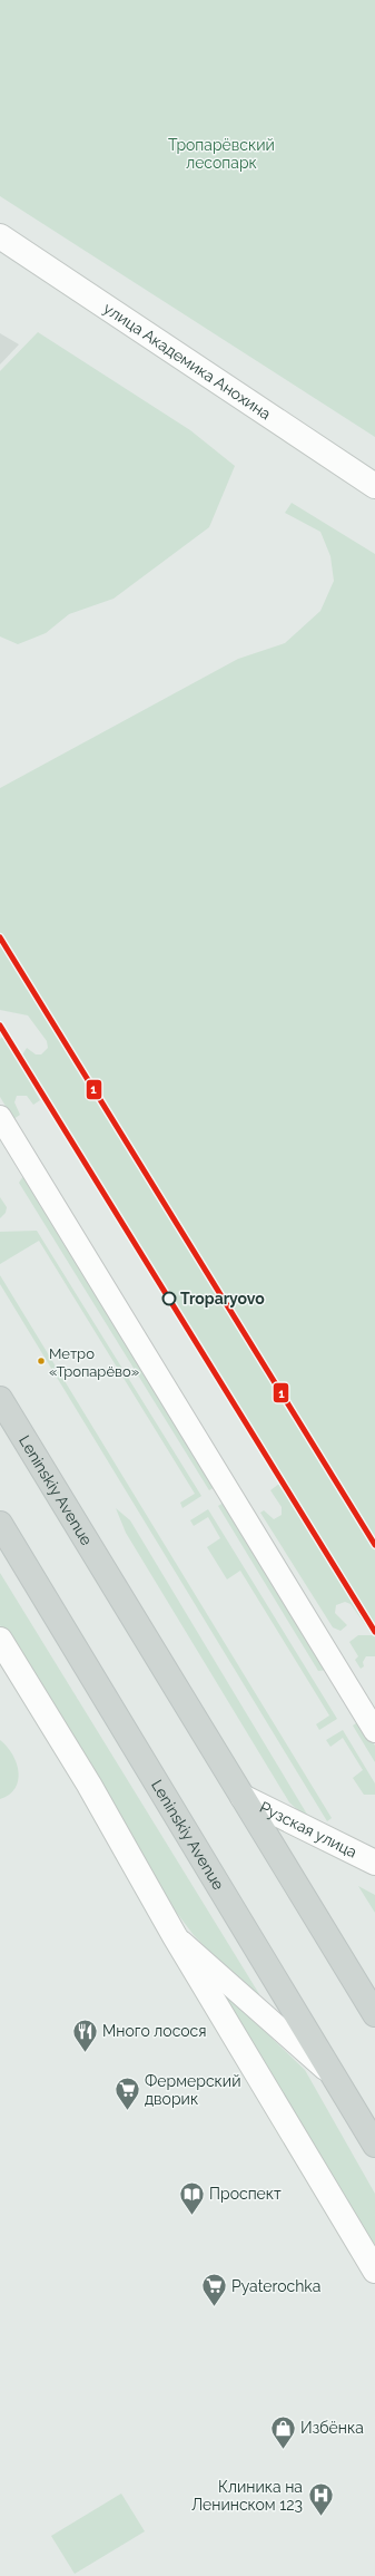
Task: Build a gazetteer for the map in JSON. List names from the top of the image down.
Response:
{
  "streets": {
    "main road": ["улица Академика Анохина", "Leninskiy Avenue", "Рузская улица"]
  },
  "crossings": [
    ["Leninskiy Avenue", "Рузская улица"]
  ],
  "parks": ["Тропарёвский лесопарк"],
  "places": {
    "other": ["Troparyovo", "Метро «Тропарёво»"],
    "restaurant": ["Много лосося"],
    "supermarket": ["Фермерский дворик", "Pyaterochka"],
    "library": ["Проспект"],
    "shop": ["Избёнка"],
    "hospital": ["Клиника на Ленинском 123"]
  },
  "lines": ["transit line 1"]
}
